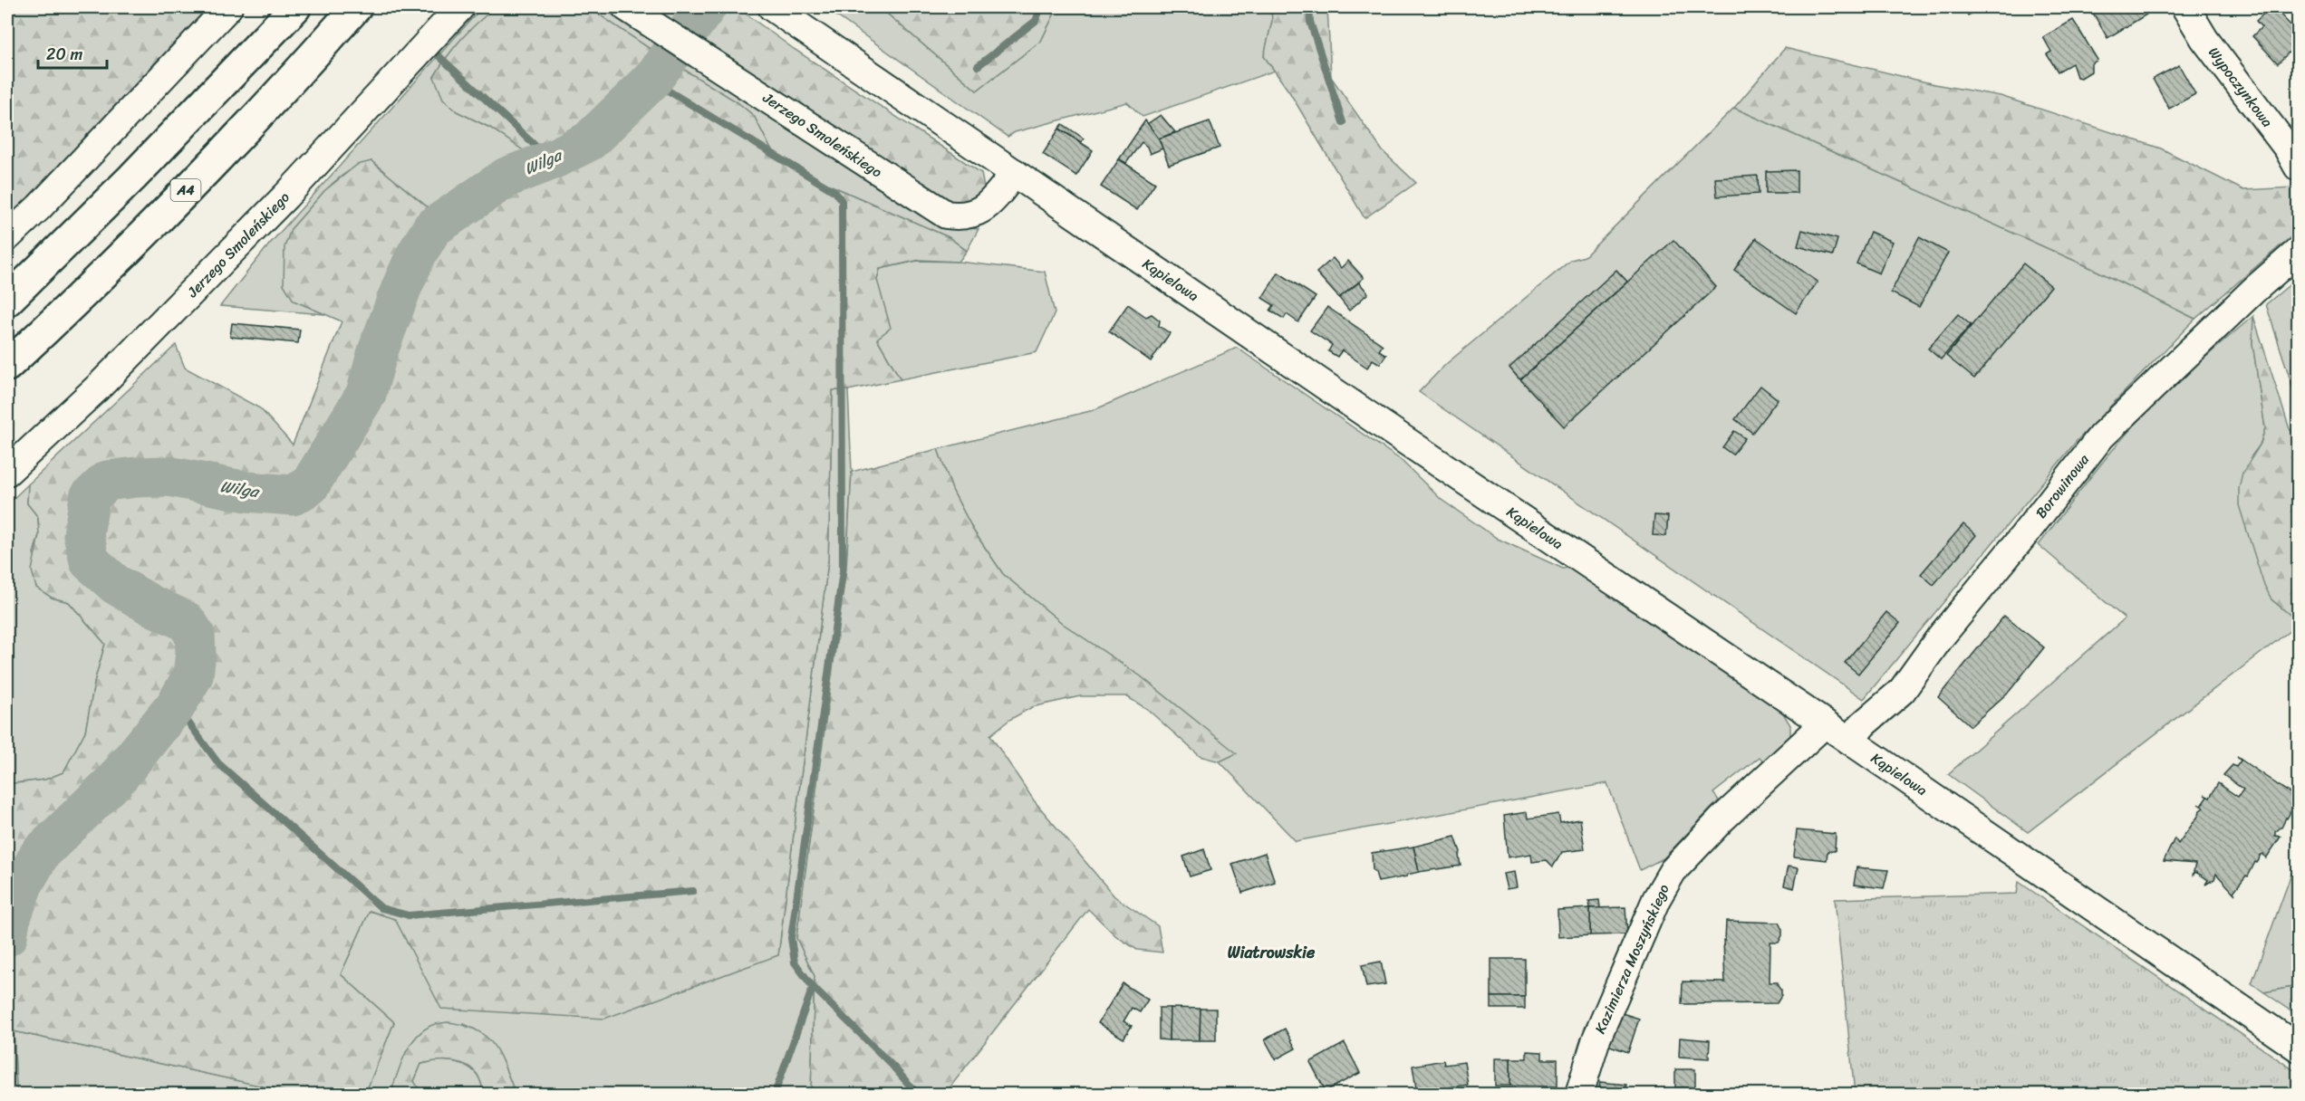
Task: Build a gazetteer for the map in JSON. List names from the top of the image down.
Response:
{
  "streets": {
    "highway": ["A4"],
    "street": [
      "Wypoczynkowa",
      "Jerzego Smoleńskiego",
      "Kąpielowa",
      "Borowinowa",
      "Kazimierza Moszyńskiego"
    ]
  },
  "crossings": [
    ["Jerzego Smoleńskiego", "Kąpielowa"],
    ["Kąpielowa", "Borowinowa"],
    ["Kąpielowa", "Kazimierza Moszyńskiego"]
  ],
  "districts": ["Wiatrowskie"],
  "water": ["Wilga"],
  "scale_bar": "20 m"
}
